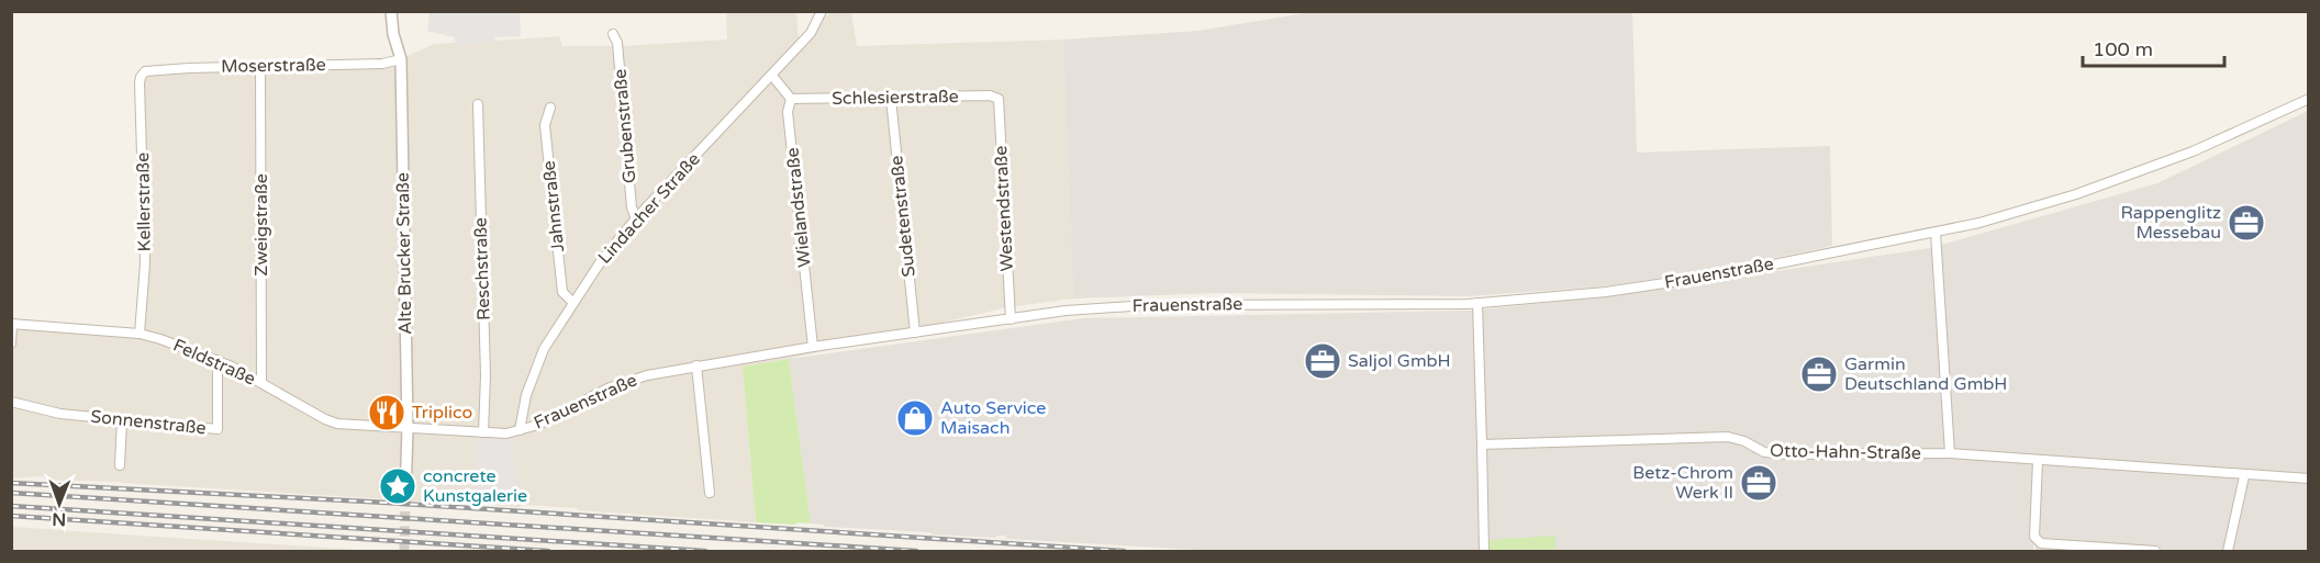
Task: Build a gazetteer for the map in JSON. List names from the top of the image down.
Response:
{
  "streets": {
    "street": [
      "Moserstraße",
      "Schlesierstraße",
      "Grubenstraße",
      "Kellerstraße",
      "Jahnstraße",
      "Wielandstraße",
      "Lindacher Straße",
      "Westendstraße",
      "Sudetenstraße",
      "Zweigstraße",
      "Alte Brucker Straße",
      "Reschstraße",
      "Frauenstraße",
      "Feldstraße",
      "Sonnenstraße",
      "Otto-Hahn-Straße"
    ]
  },
  "crossings": [
    ["Moserstraße", "Kellerstraße"],
    ["Moserstraße", "Zweigstraße"],
    ["Moserstraße", "Alte Brucker Straße"],
    ["Schlesierstraße", "Wielandstraße"],
    ["Schlesierstraße", "Westendstraße"],
    ["Schlesierstraße", "Sudetenstraße"],
    ["Grubenstraße", "Lindacher Straße"],
    ["Kellerstraße", "Feldstraße"],
    ["Jahnstraße", "Lindacher Straße"],
    ["Wielandstraße", "Frauenstraße"],
    ["Lindacher Straße", "Frauenstraße"],
    ["Westendstraße", "Frauenstraße"],
    ["Sudetenstraße", "Frauenstraße"],
    ["Zweigstraße", "Feldstraße"],
    ["Alte Brucker Straße", "Frauenstraße"],
    ["Alte Brucker Straße", "Feldstraße"],
    ["Reschstraße", "Frauenstraße"],
    ["Frauenstraße", "Feldstraße"],
    ["Feldstraße", "Sonnenstraße"]
  ],
  "places": {
    "office": [
      "Rappenglitz Messebau",
      "Saljol GmbH",
      "Garmin Deutschland GmbH",
      "Betz-Chrom Werk II"
    ],
    "restaurant": ["Triplico"],
    "shop": ["Auto Service Maisach"],
    "place": ["concrete Kunstgalerie"]
  },
  "scale_bar": "100 m",
  "north": "bottom"
}
